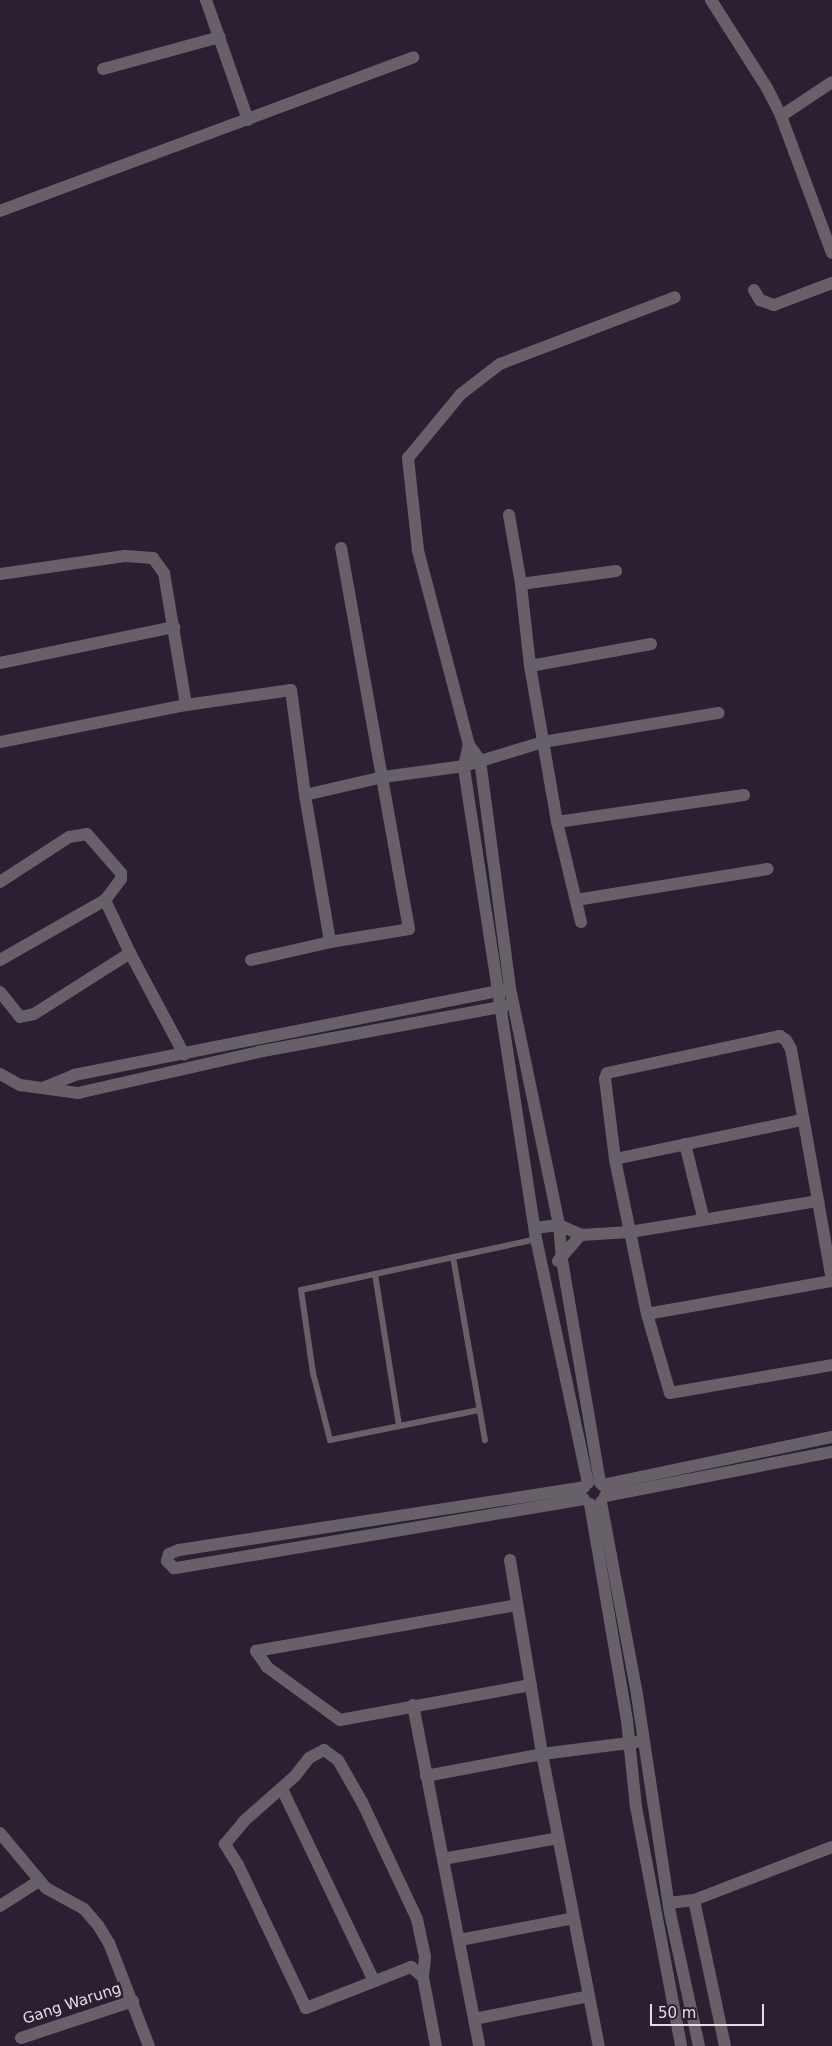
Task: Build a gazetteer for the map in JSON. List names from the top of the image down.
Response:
{
  "streets": {
    "street": ["Gang Warung"]
  },
  "scale_bar": "50 m"
}
